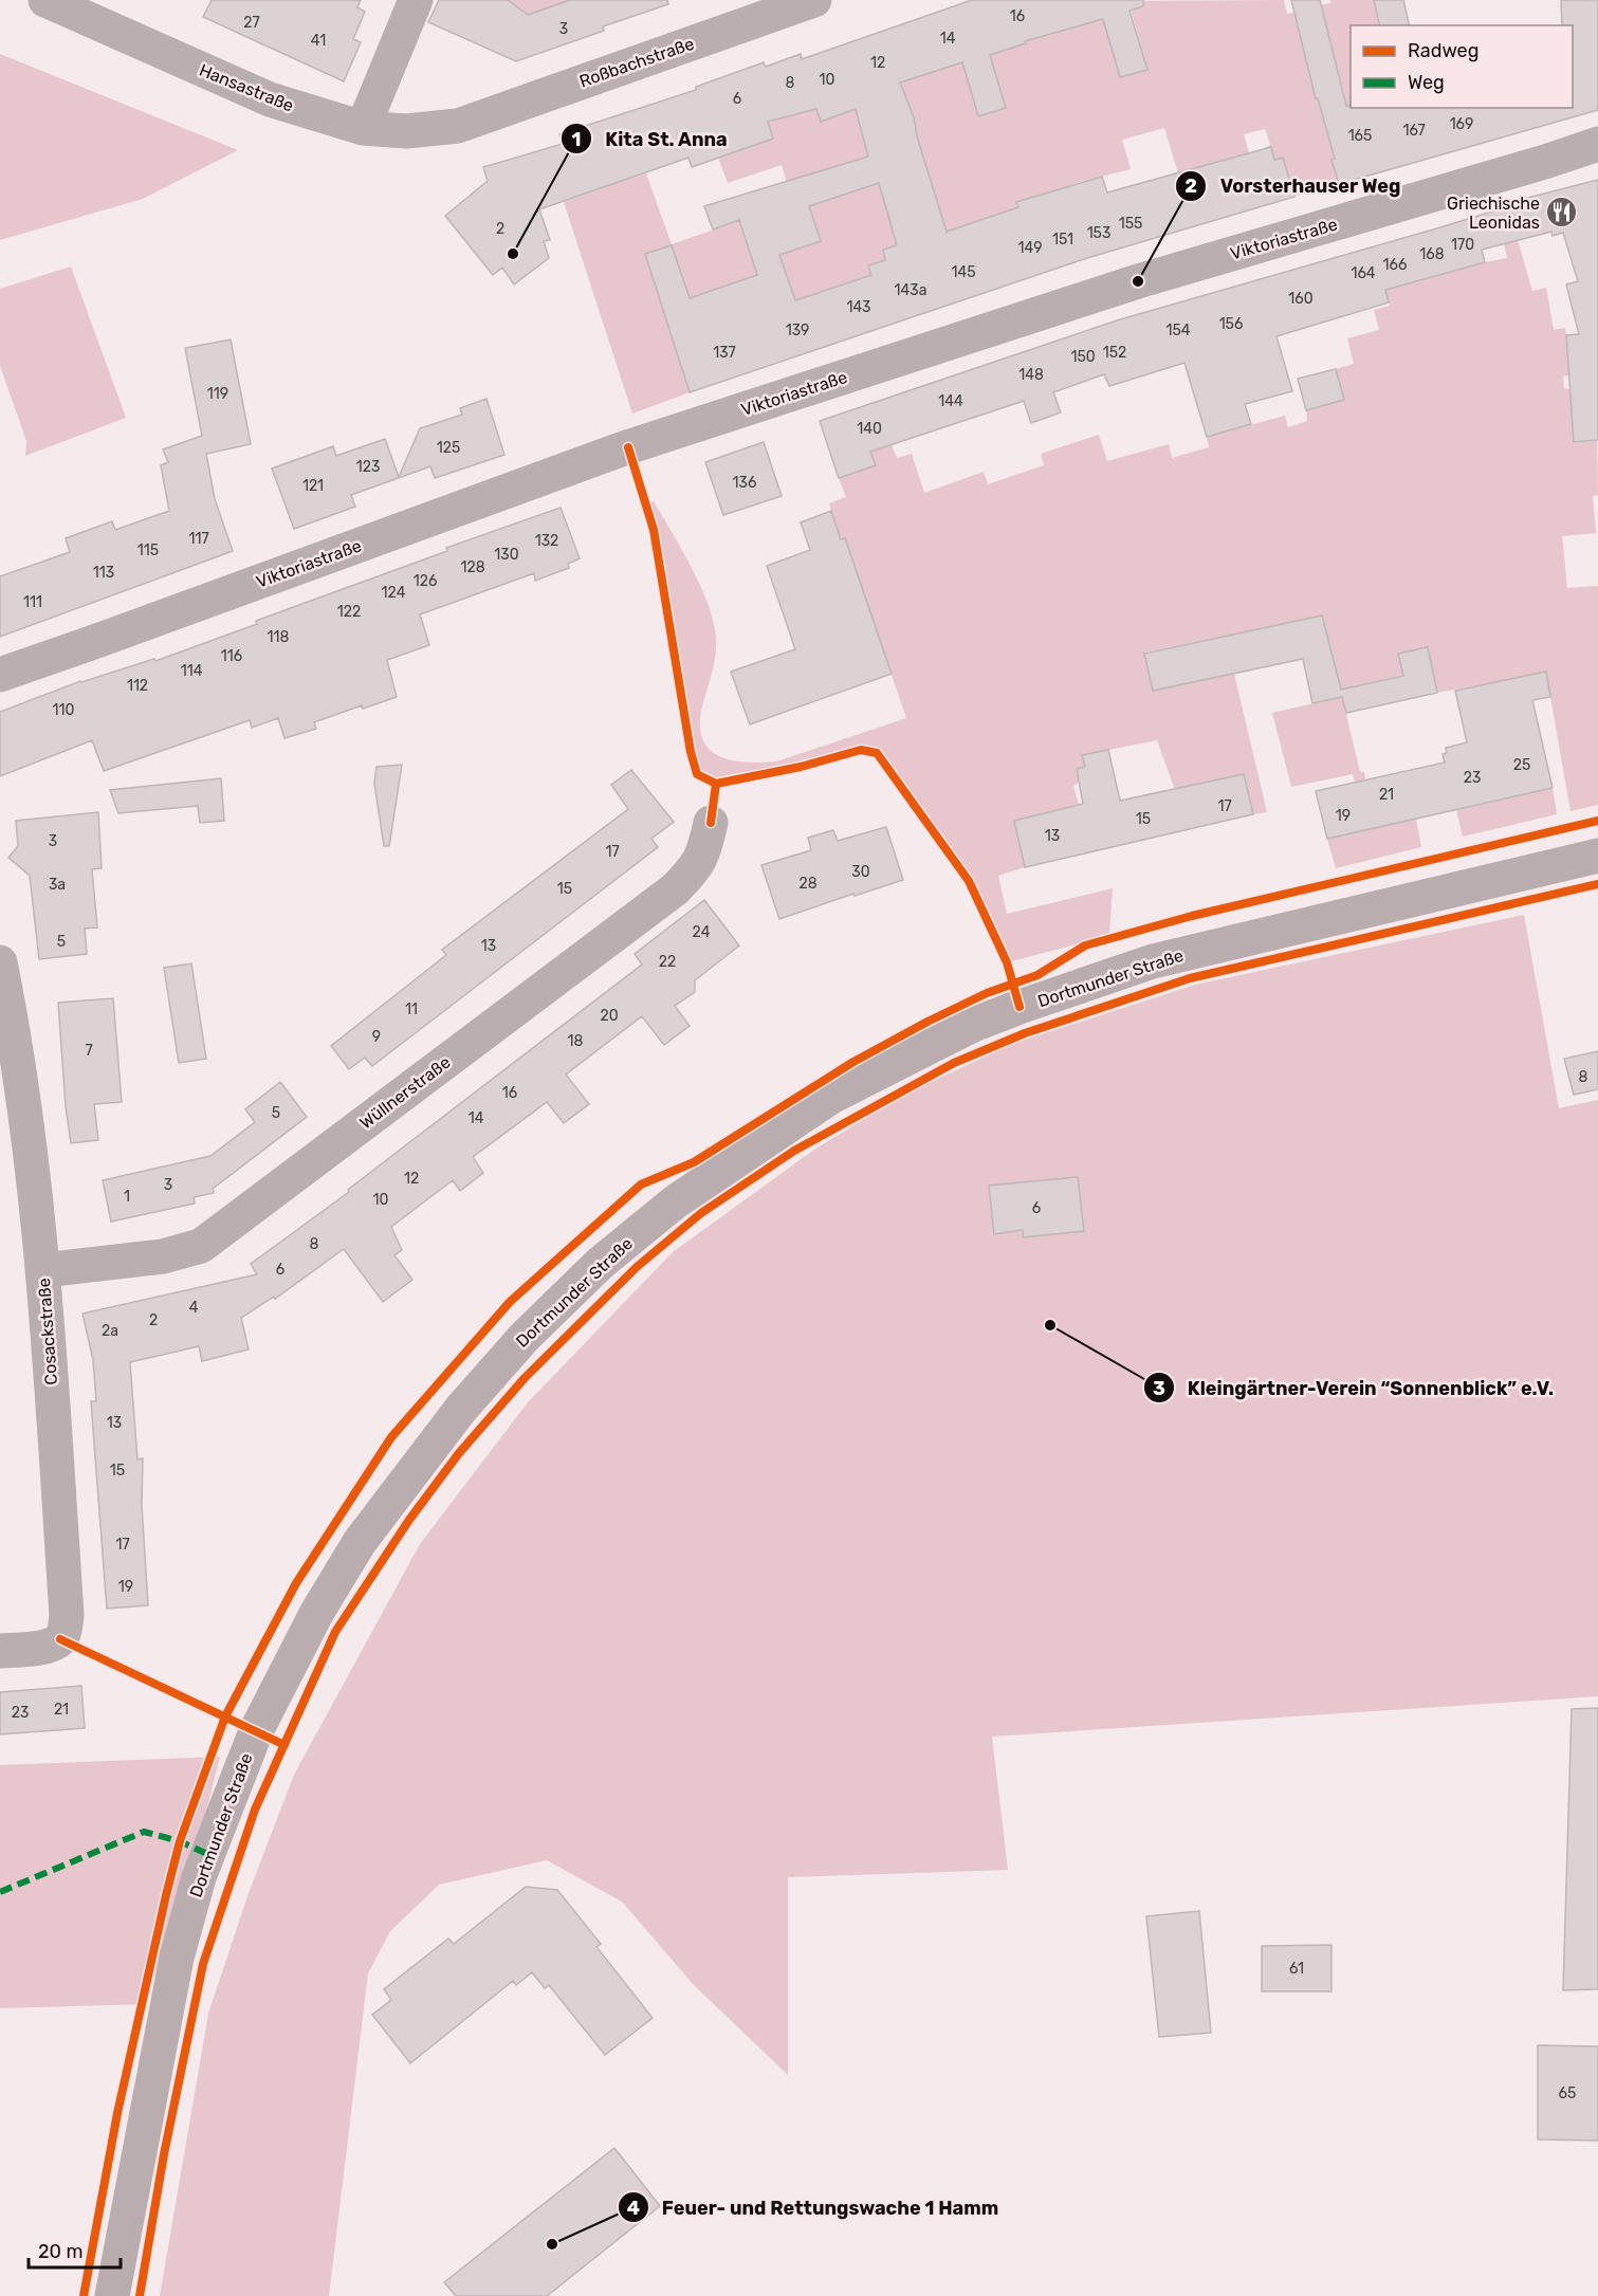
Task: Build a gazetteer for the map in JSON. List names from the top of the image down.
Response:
{
  "streets": {
    "main road": ["Dortmunder Straße"],
    "street": [
      "Roßbachstraße",
      "Hansastraße",
      "Viktoriastraße",
      "Wüllnerstraße",
      "Cosackstraße"
    ]
  },
  "crossings": [
    ["Roßbachstraße", "Hansastraße"],
    ["Wüllnerstraße", "Cosackstraße"]
  ],
  "places": {
    "restaurant": ["Griechische Leonidas"],
    "other": [
      "Kita St. Anna",
      "Vorsterhauser Weg",
      "Kleingärtner-Verein “Sonnenblick” e.V.",
      "Feuer- und Rettungswache 1 Hamm"
    ]
  },
  "house_numbers": [
    "16",
    "27",
    "3",
    "14",
    "41",
    "12",
    "10",
    "8",
    "6",
    "169",
    "167",
    "165",
    "155",
    "2",
    "153",
    "151",
    "170",
    "149",
    "168",
    "166",
    "145",
    "164",
    "143a",
    "160",
    "143",
    "156",
    "139",
    "154",
    "137",
    "152",
    "150",
    "148",
    "119",
    "144",
    "140",
    "125",
    "123",
    "136",
    "121",
    "117",
    "132",
    "115",
    "130",
    "128",
    "113",
    "126",
    "124",
    "111",
    "122",
    "118",
    "116",
    "114",
    "112",
    "110",
    "25",
    "23",
    "21",
    "17",
    "19",
    "15",
    "13",
    "3",
    "17",
    "30",
    "28",
    "3a",
    "15",
    "24",
    "5",
    "13",
    "22",
    "11",
    "20",
    "9",
    "18",
    "7",
    "8",
    "16",
    "5",
    "14",
    "12",
    "3",
    "1",
    "10",
    "6",
    "8",
    "6",
    "4",
    "2",
    "2a",
    "13",
    "15",
    "17",
    "19",
    "21",
    "23",
    "61",
    "65"
  ],
  "legend": ["Radweg", "Weg"],
  "scale_bar": "20 m"
}
